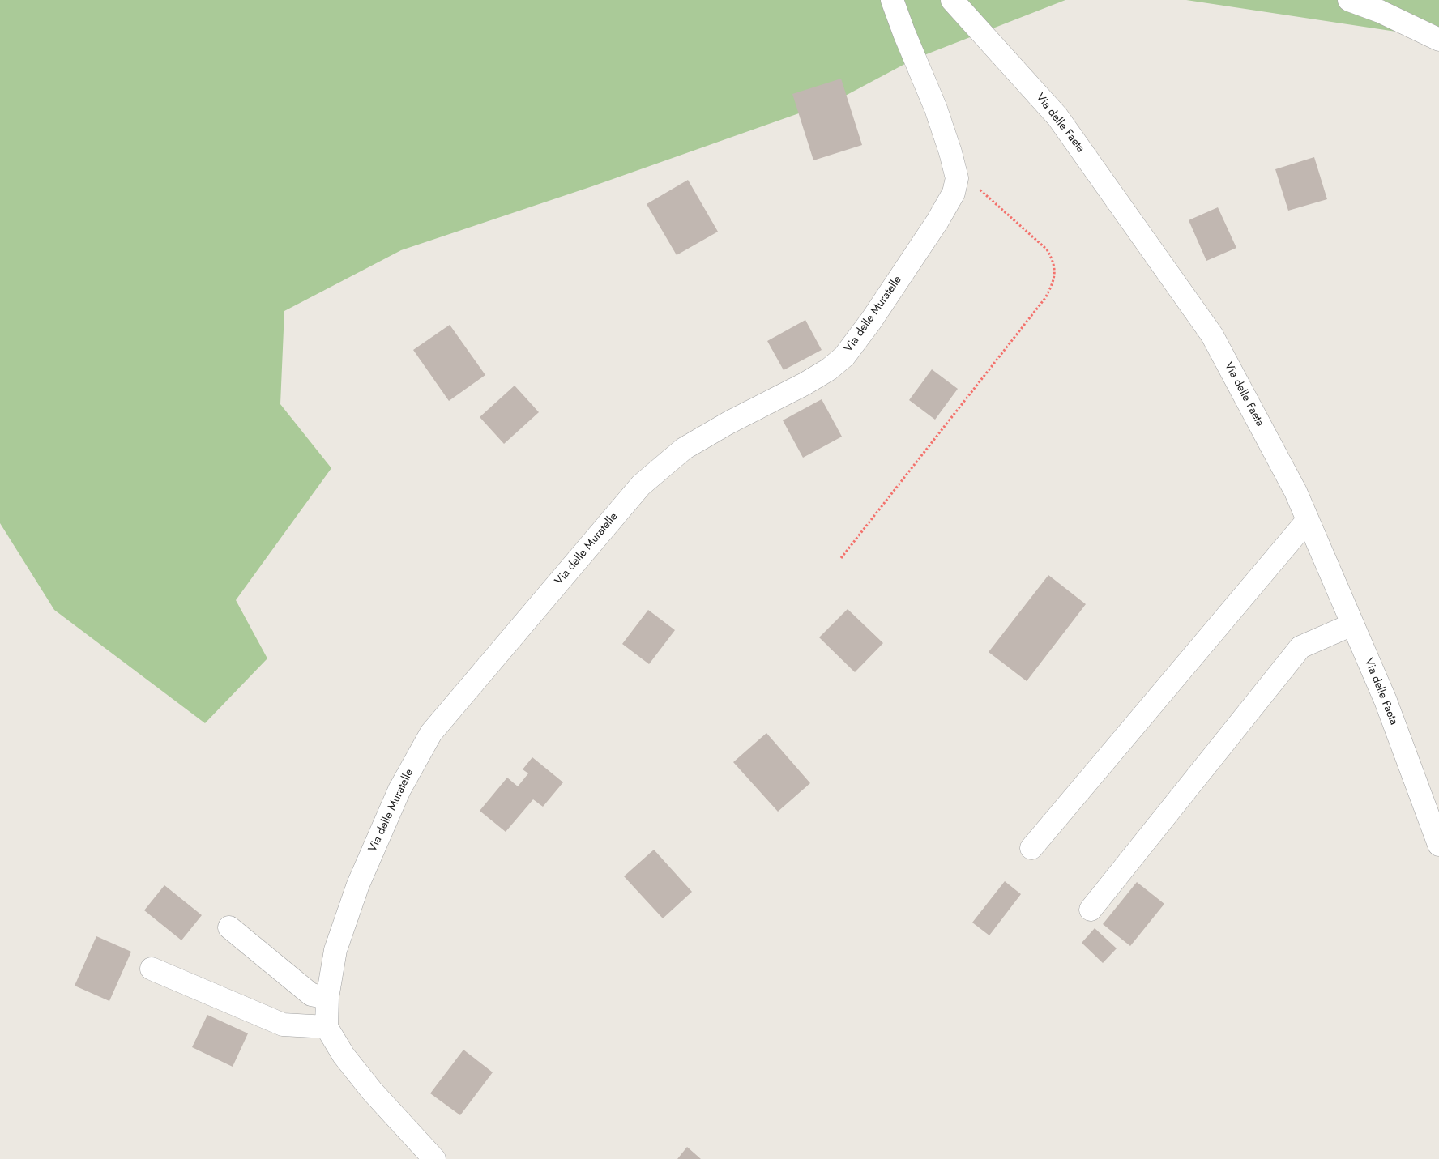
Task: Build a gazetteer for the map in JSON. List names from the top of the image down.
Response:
{
  "streets": {
    "street": ["Via delle Faeta", "Via delle Muratelle"]
  }
}
